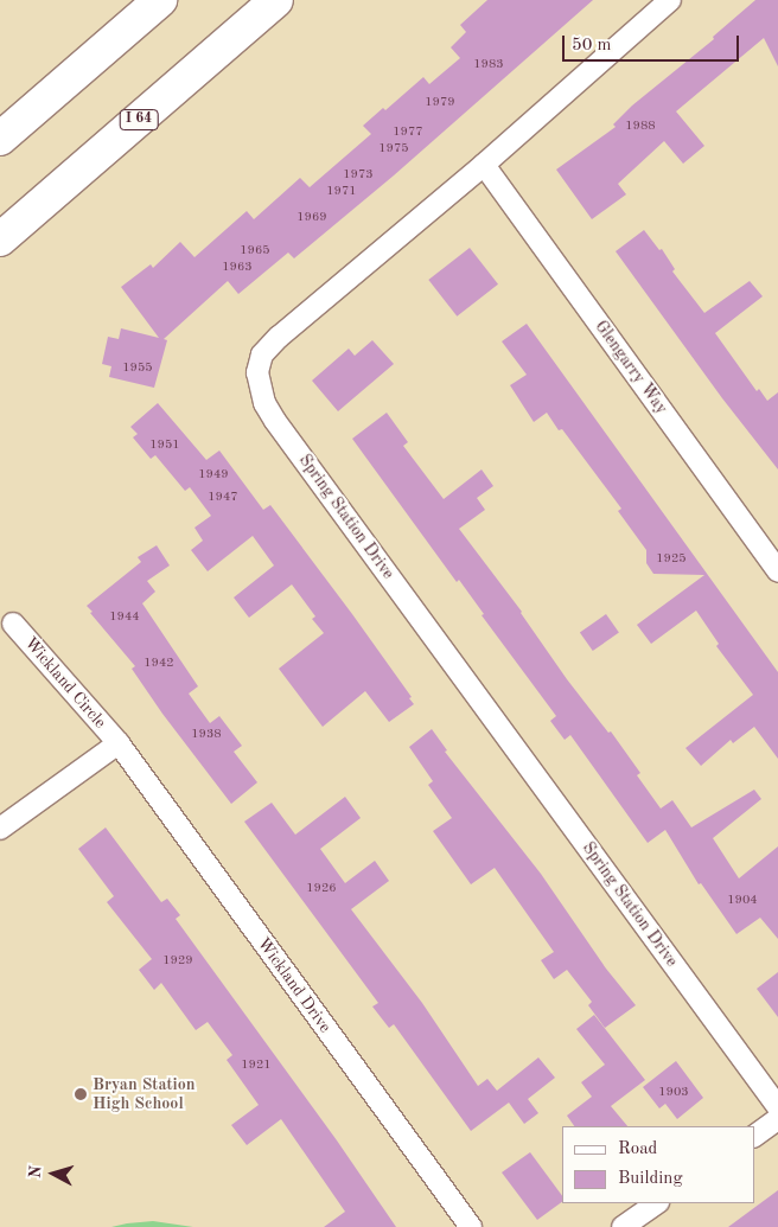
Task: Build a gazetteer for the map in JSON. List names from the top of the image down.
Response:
{
  "streets": {
    "highway": ["I 64"],
    "street": [
      "Glengarry Way",
      "Spring Station Drive",
      "Wickland Circle",
      "Wickland Drive"
    ]
  },
  "crossings": [
    ["Glengarry Way", "Spring Station Drive"],
    ["Wickland Circle", "Wickland Drive"]
  ],
  "places": ["Bryan Station High School"],
  "house_numbers": [
    "1983",
    "1979",
    "1988",
    "1977",
    "1975",
    "1973",
    "1971",
    "1969",
    "1965",
    "1963",
    "1955",
    "1951",
    "1949",
    "1947",
    "1925",
    "1944",
    "1942",
    "1938",
    "1926",
    "1904",
    "1929",
    "1921",
    "1903"
  ],
  "legend": ["Road", "Building"],
  "scale_bar": "50 m",
  "north": "left"
}
